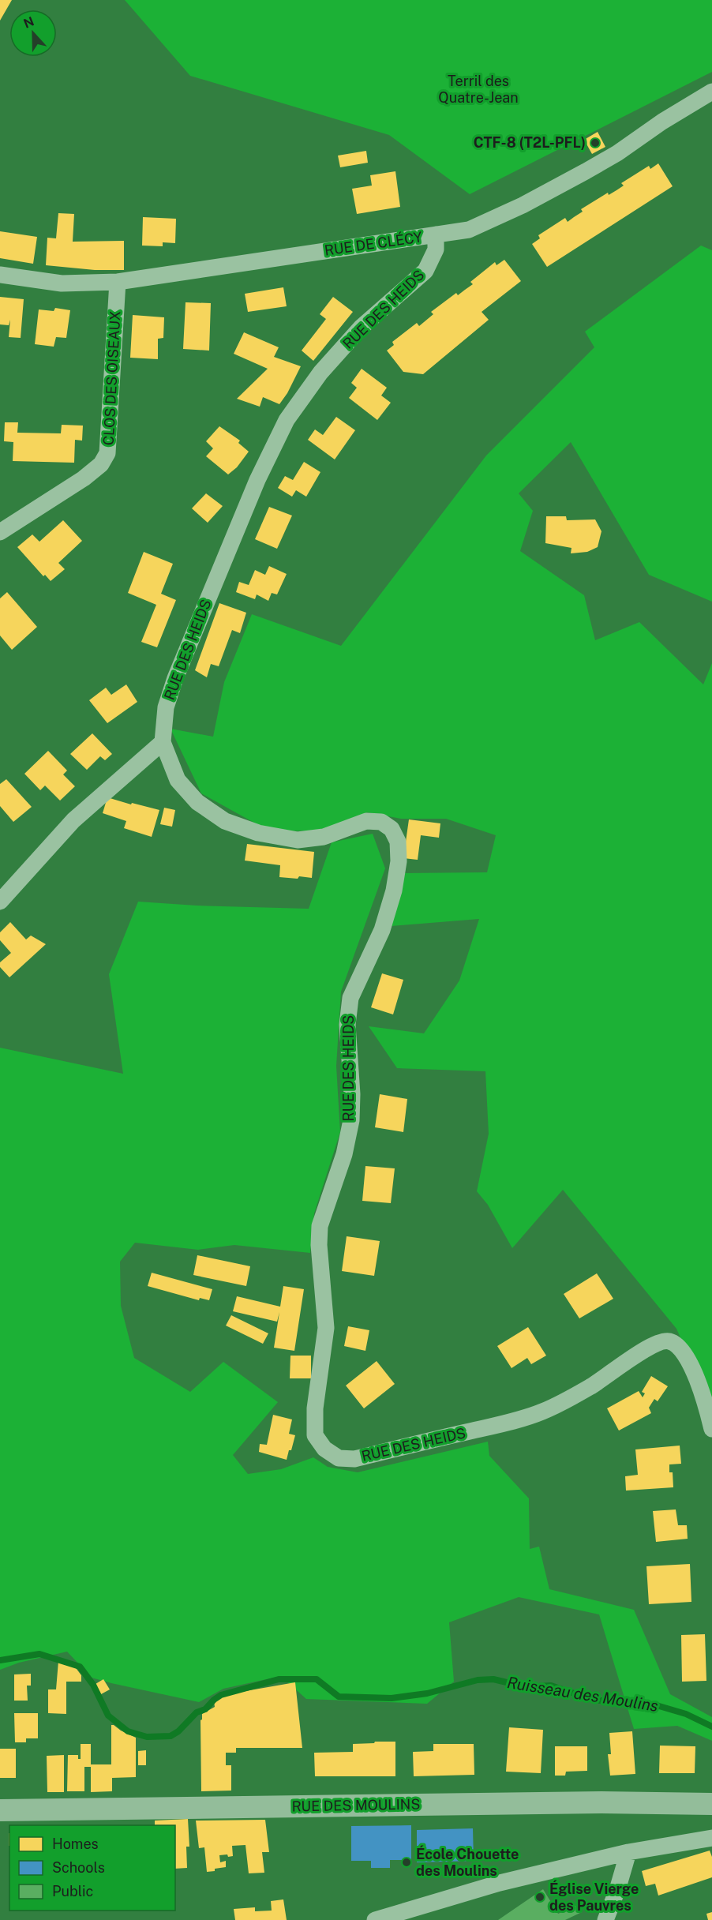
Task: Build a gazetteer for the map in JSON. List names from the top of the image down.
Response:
{
  "streets": {
    "street": [
      "RUE DE CLÉCY",
      "RUE DES HEIDS",
      "CLOS DES OISEAUX",
      "RUE DES MOULINS"
    ]
  },
  "crossings": [
    ["RUE DE CLÉCY", "RUE DES HEIDS"],
    ["RUE DE CLÉCY", "CLOS DES OISEAUX"]
  ],
  "water": ["Ruisseau des Moulins"],
  "parks": ["Terril des Quatre-Jean"],
  "places": ["CTF-8 (T2L-PFL)", "École Chouette des Moulins", "Église Vierge des Pauvres"],
  "legend": ["Homes", "Schools", "Public"],
  "north": "top"
}
